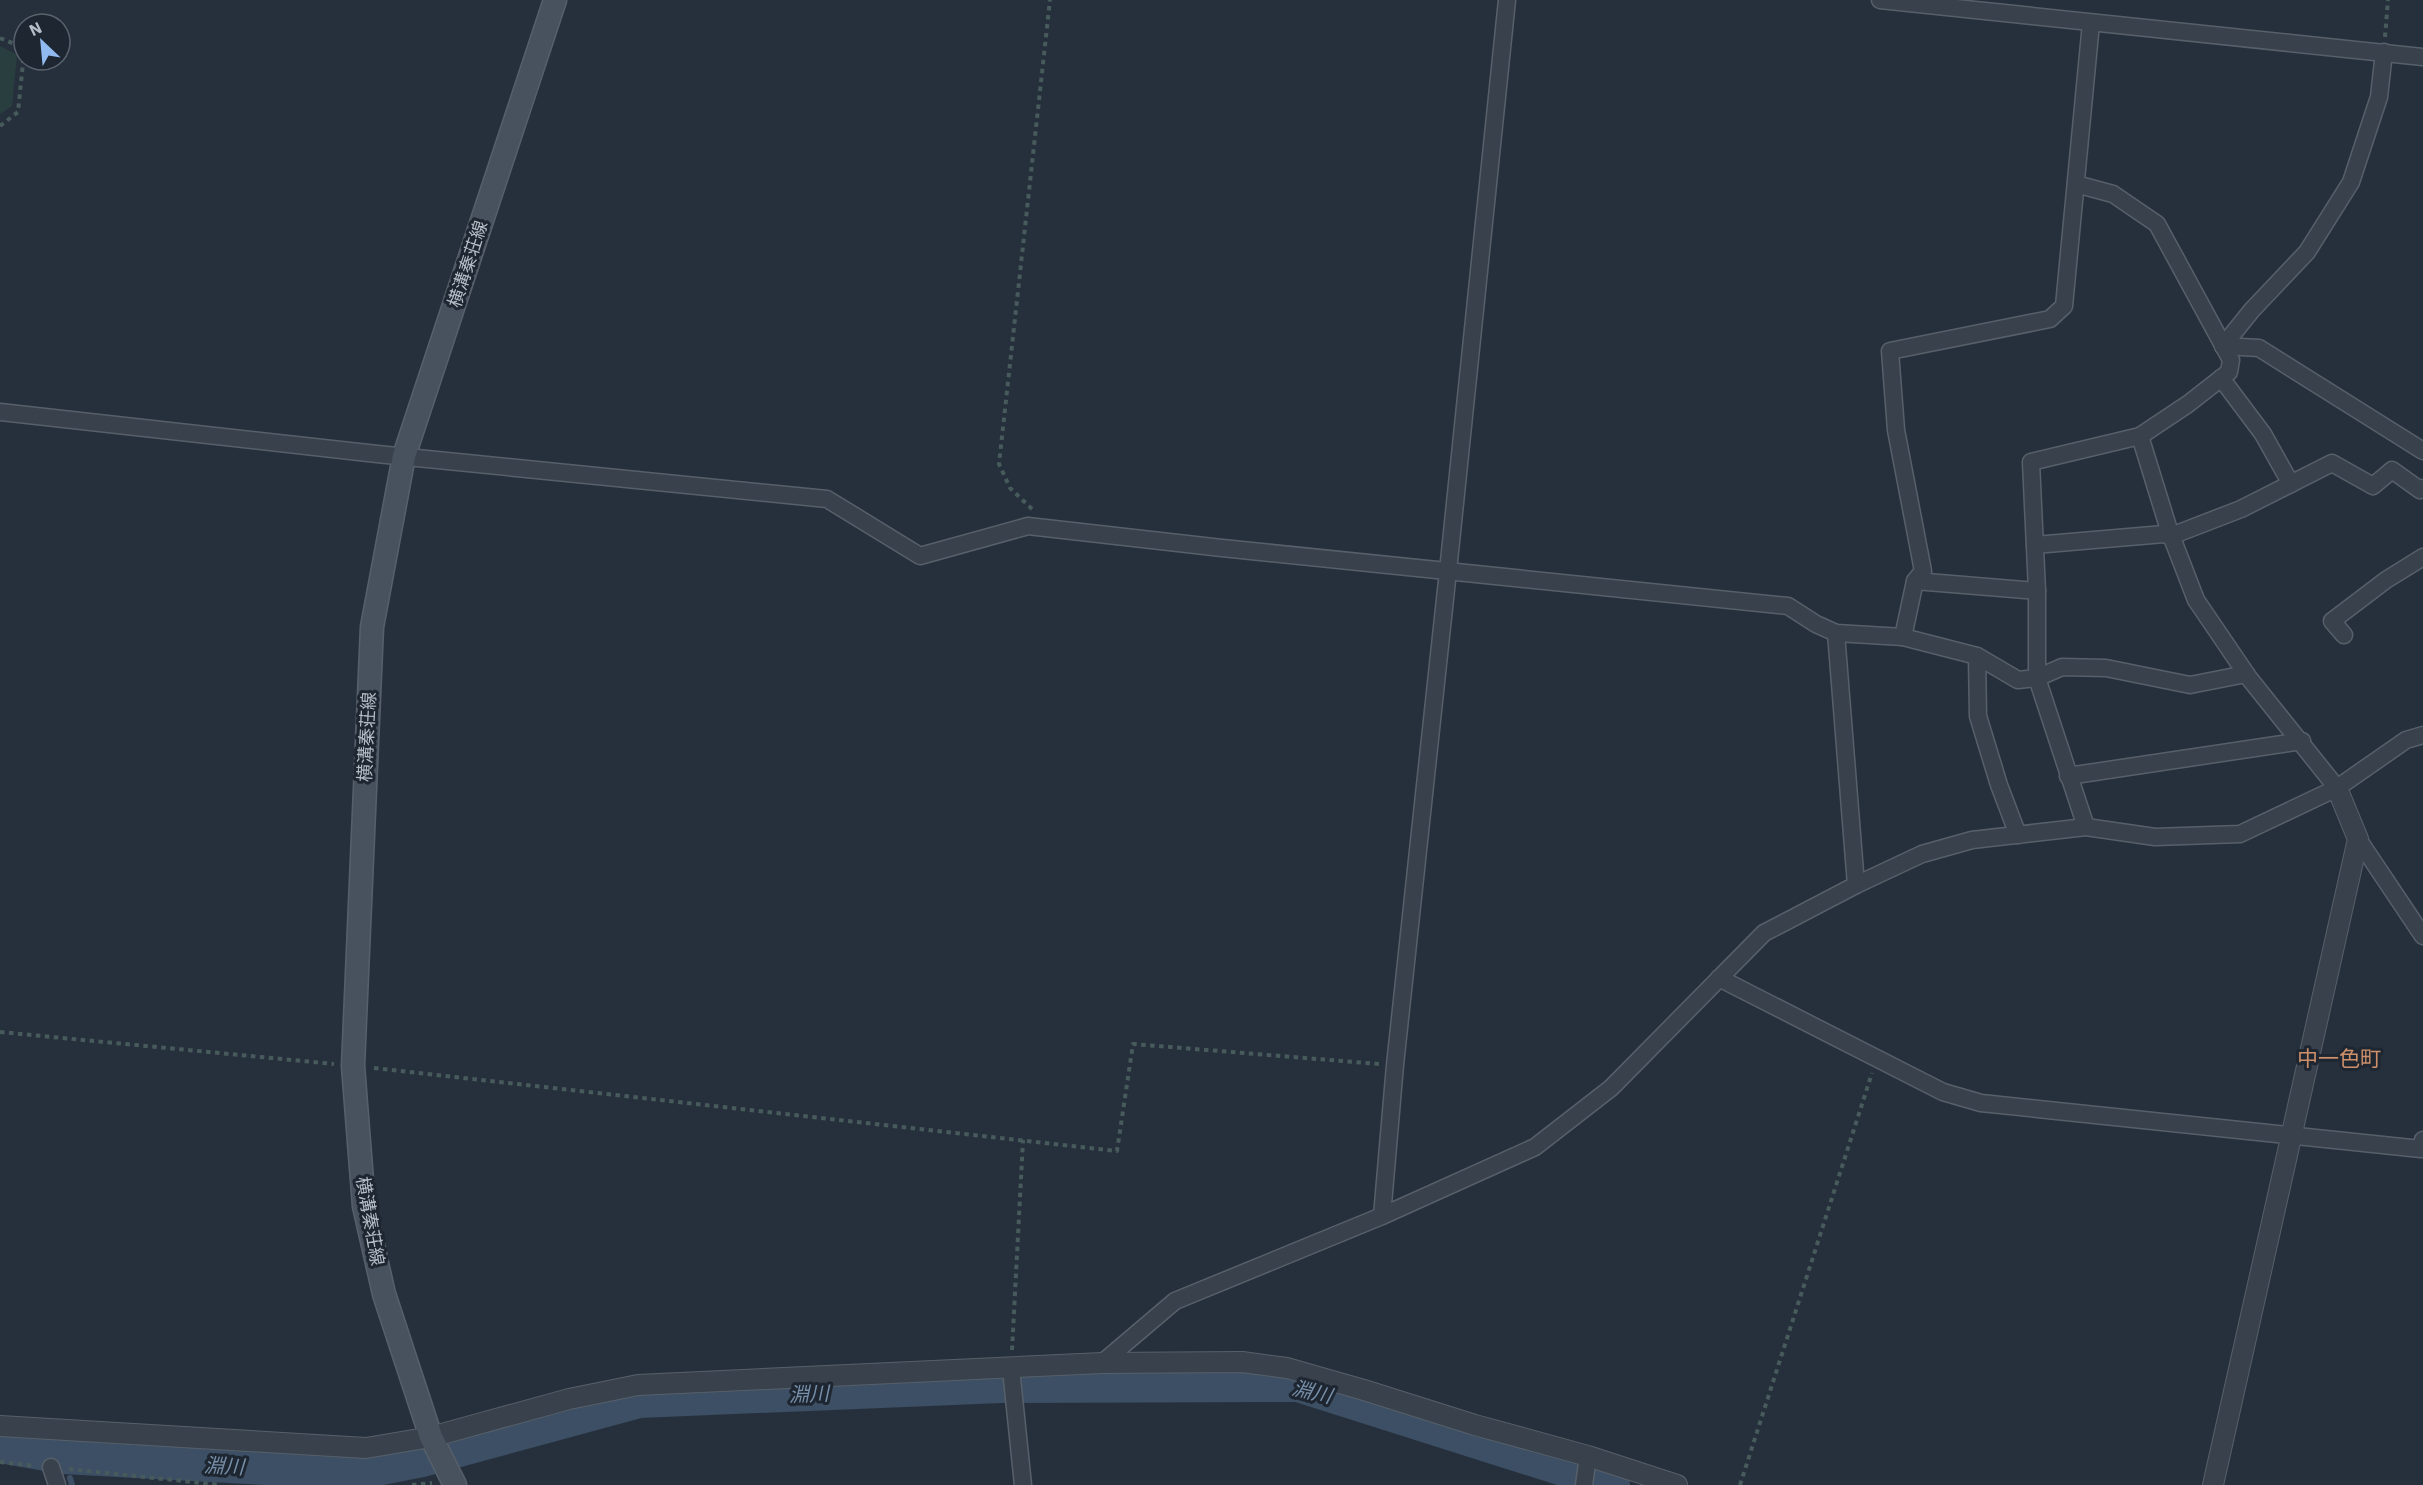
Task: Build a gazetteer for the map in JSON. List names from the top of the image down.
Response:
{
  "streets": {
    "main road": ["横溝秦荘線"]
  },
  "districts": ["中一色町"],
  "water": ["淵川"],
  "north": "top left"
}
